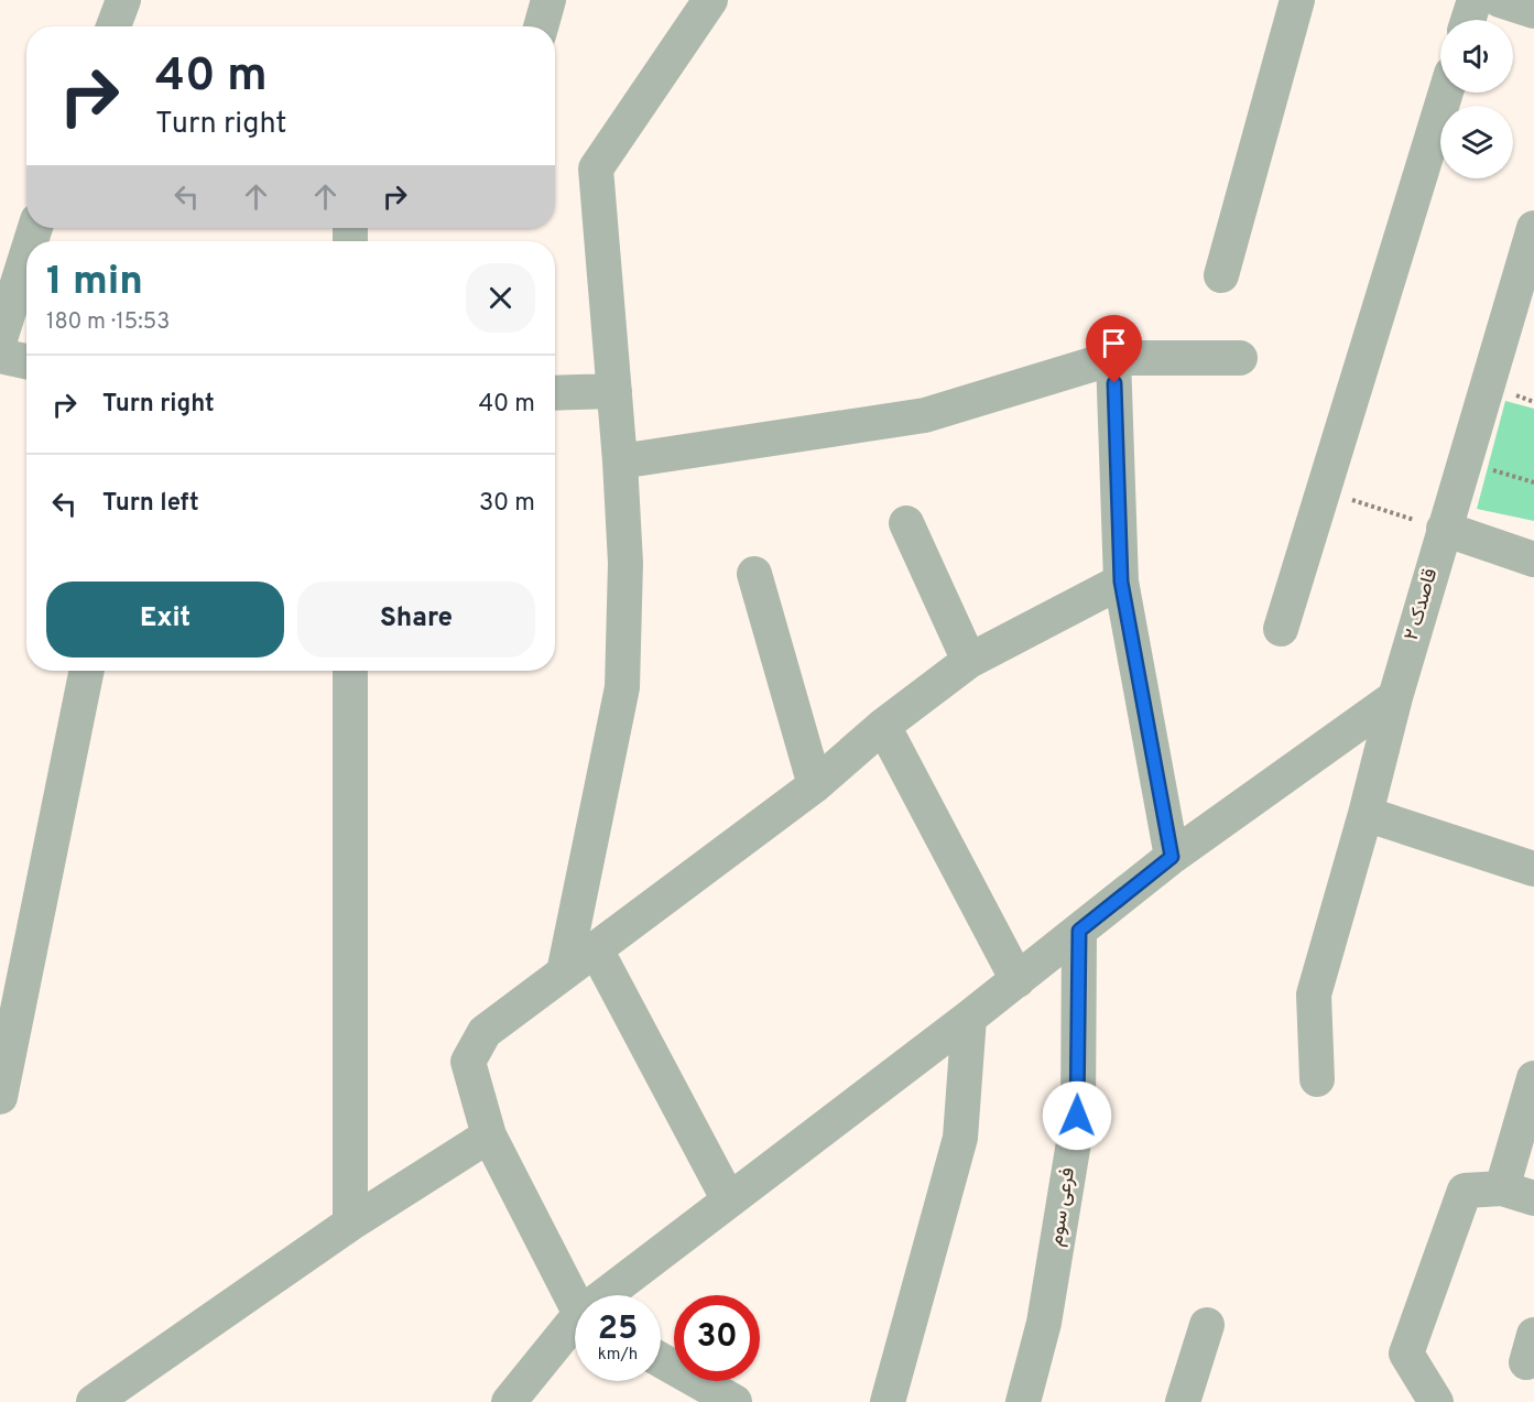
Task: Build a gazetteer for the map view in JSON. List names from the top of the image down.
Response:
{
  "streets": {
    "street": ["قاصدک ۲", "فرعی سوم"]
  },
  "page": {
    "turn": ["40 m", "Turn right"],
    "heading": ["1 min", "180 m · 15:53"],
    "list": [
      {
        "name": "Turn right",
        "value": "40 m"
      },
      {
        "name": "Turn left",
        "value": "30 m"
      }
    ],
    "buttons": ["Exit", "Share"],
    "speed": "25 km/h",
    "limit": "30"
  }
}
